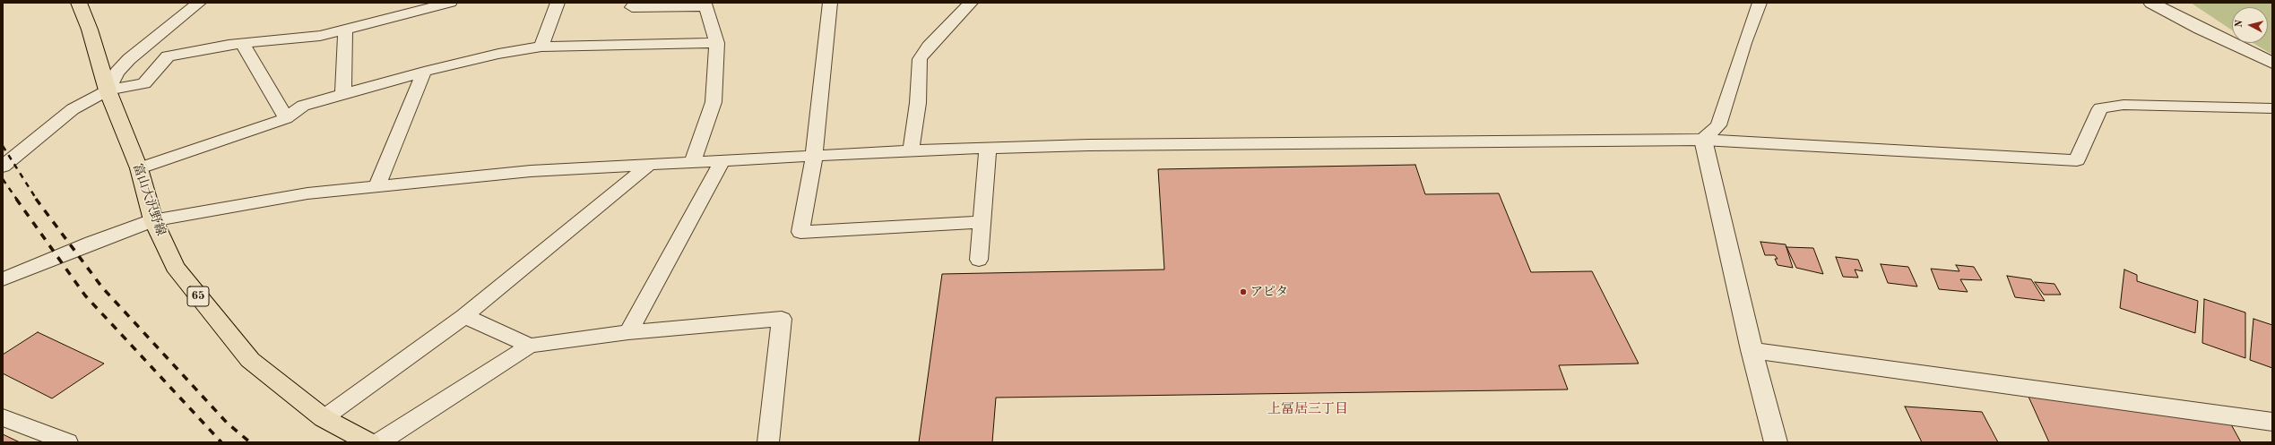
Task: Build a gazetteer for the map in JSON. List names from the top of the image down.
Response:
{
  "streets": {
    "main road": ["富山大沢野線", "65"]
  },
  "districts": ["上冨居三丁目"],
  "places": ["アピタ"],
  "north": "left"
}
